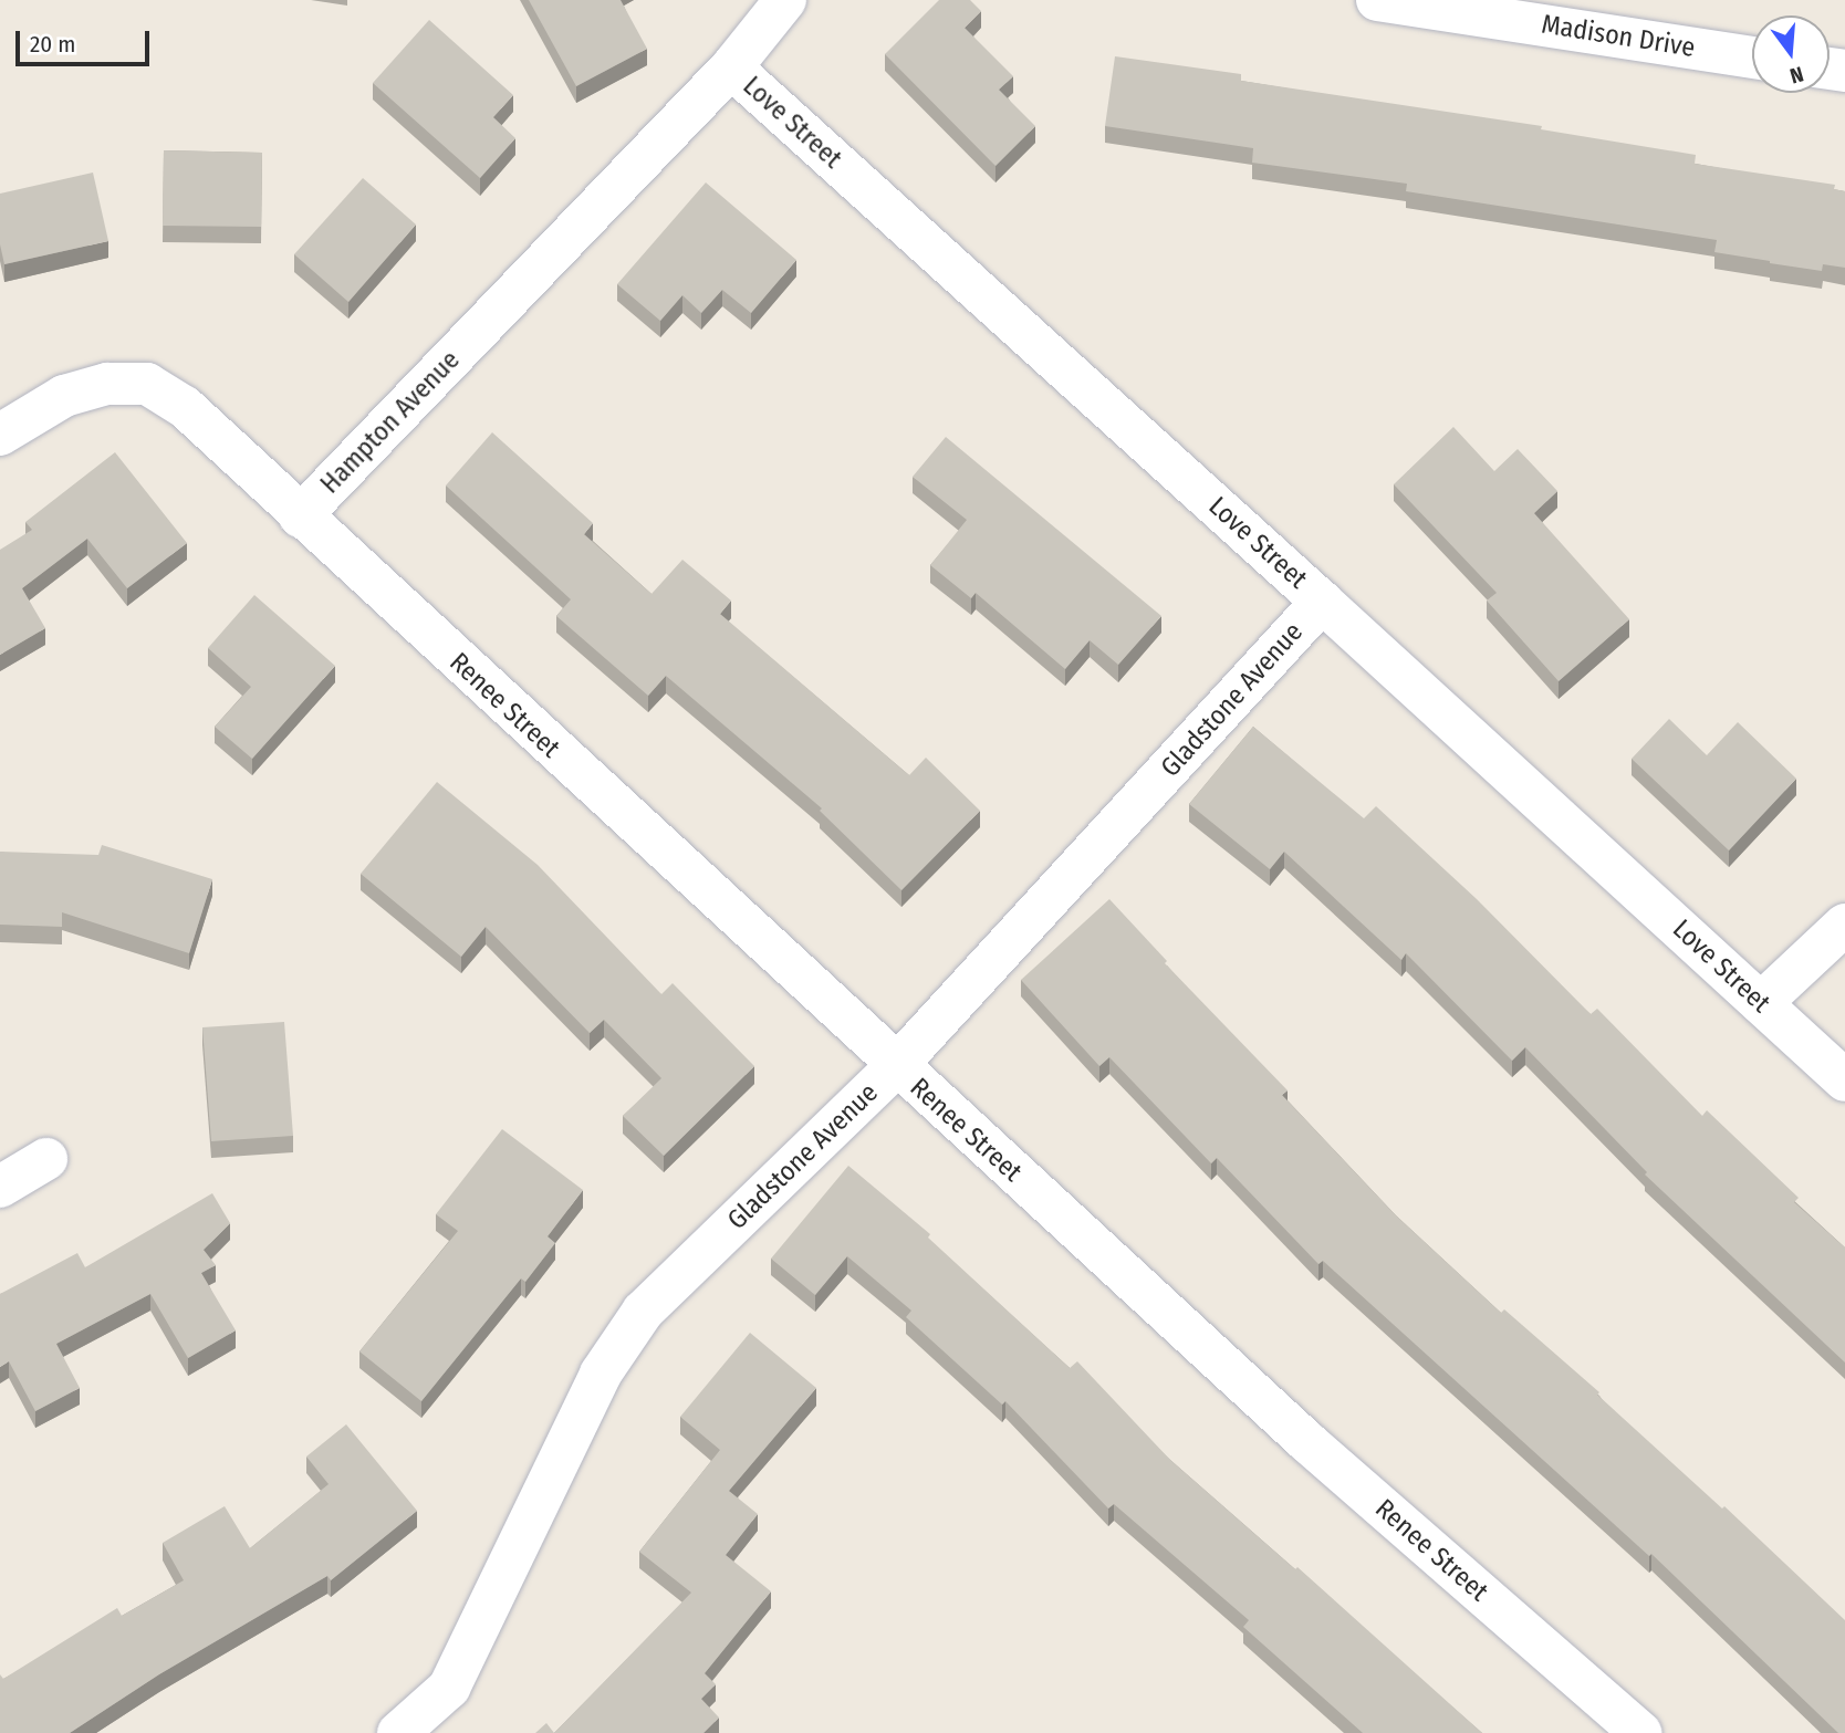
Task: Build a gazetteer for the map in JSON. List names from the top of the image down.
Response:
{
  "streets": {
    "street": [
      "Madison Drive",
      "Love Street",
      "Hampton Avenue",
      "Gladstone Avenue",
      "Renee Street"
    ]
  },
  "crossings": [
    ["Love Street", "Hampton Avenue"],
    ["Love Street", "Gladstone Avenue"],
    ["Hampton Avenue", "Renee Street"],
    ["Gladstone Avenue", "Renee Street"]
  ],
  "scale_bar": "20 m",
  "north": "bottom"
}
